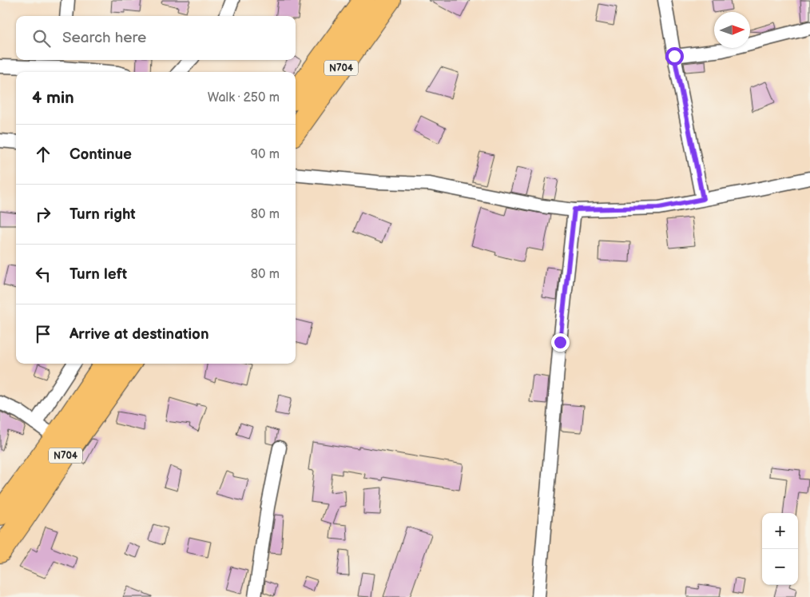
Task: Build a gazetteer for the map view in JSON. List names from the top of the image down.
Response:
{
  "streets": {
    "highway": ["N704"]
  },
  "north": "right",
  "page": {
    "search": "Search here",
    "heading": ["4 min", "Walk · 250 m"],
    "list": [
      ["Continue", "90 m"],
      ["Turn right", "80 m"],
      ["Turn left", "80 m"],
      "Arrive at destination"
    ],
    "map_buttons": ["+", "−"]
  }
}
